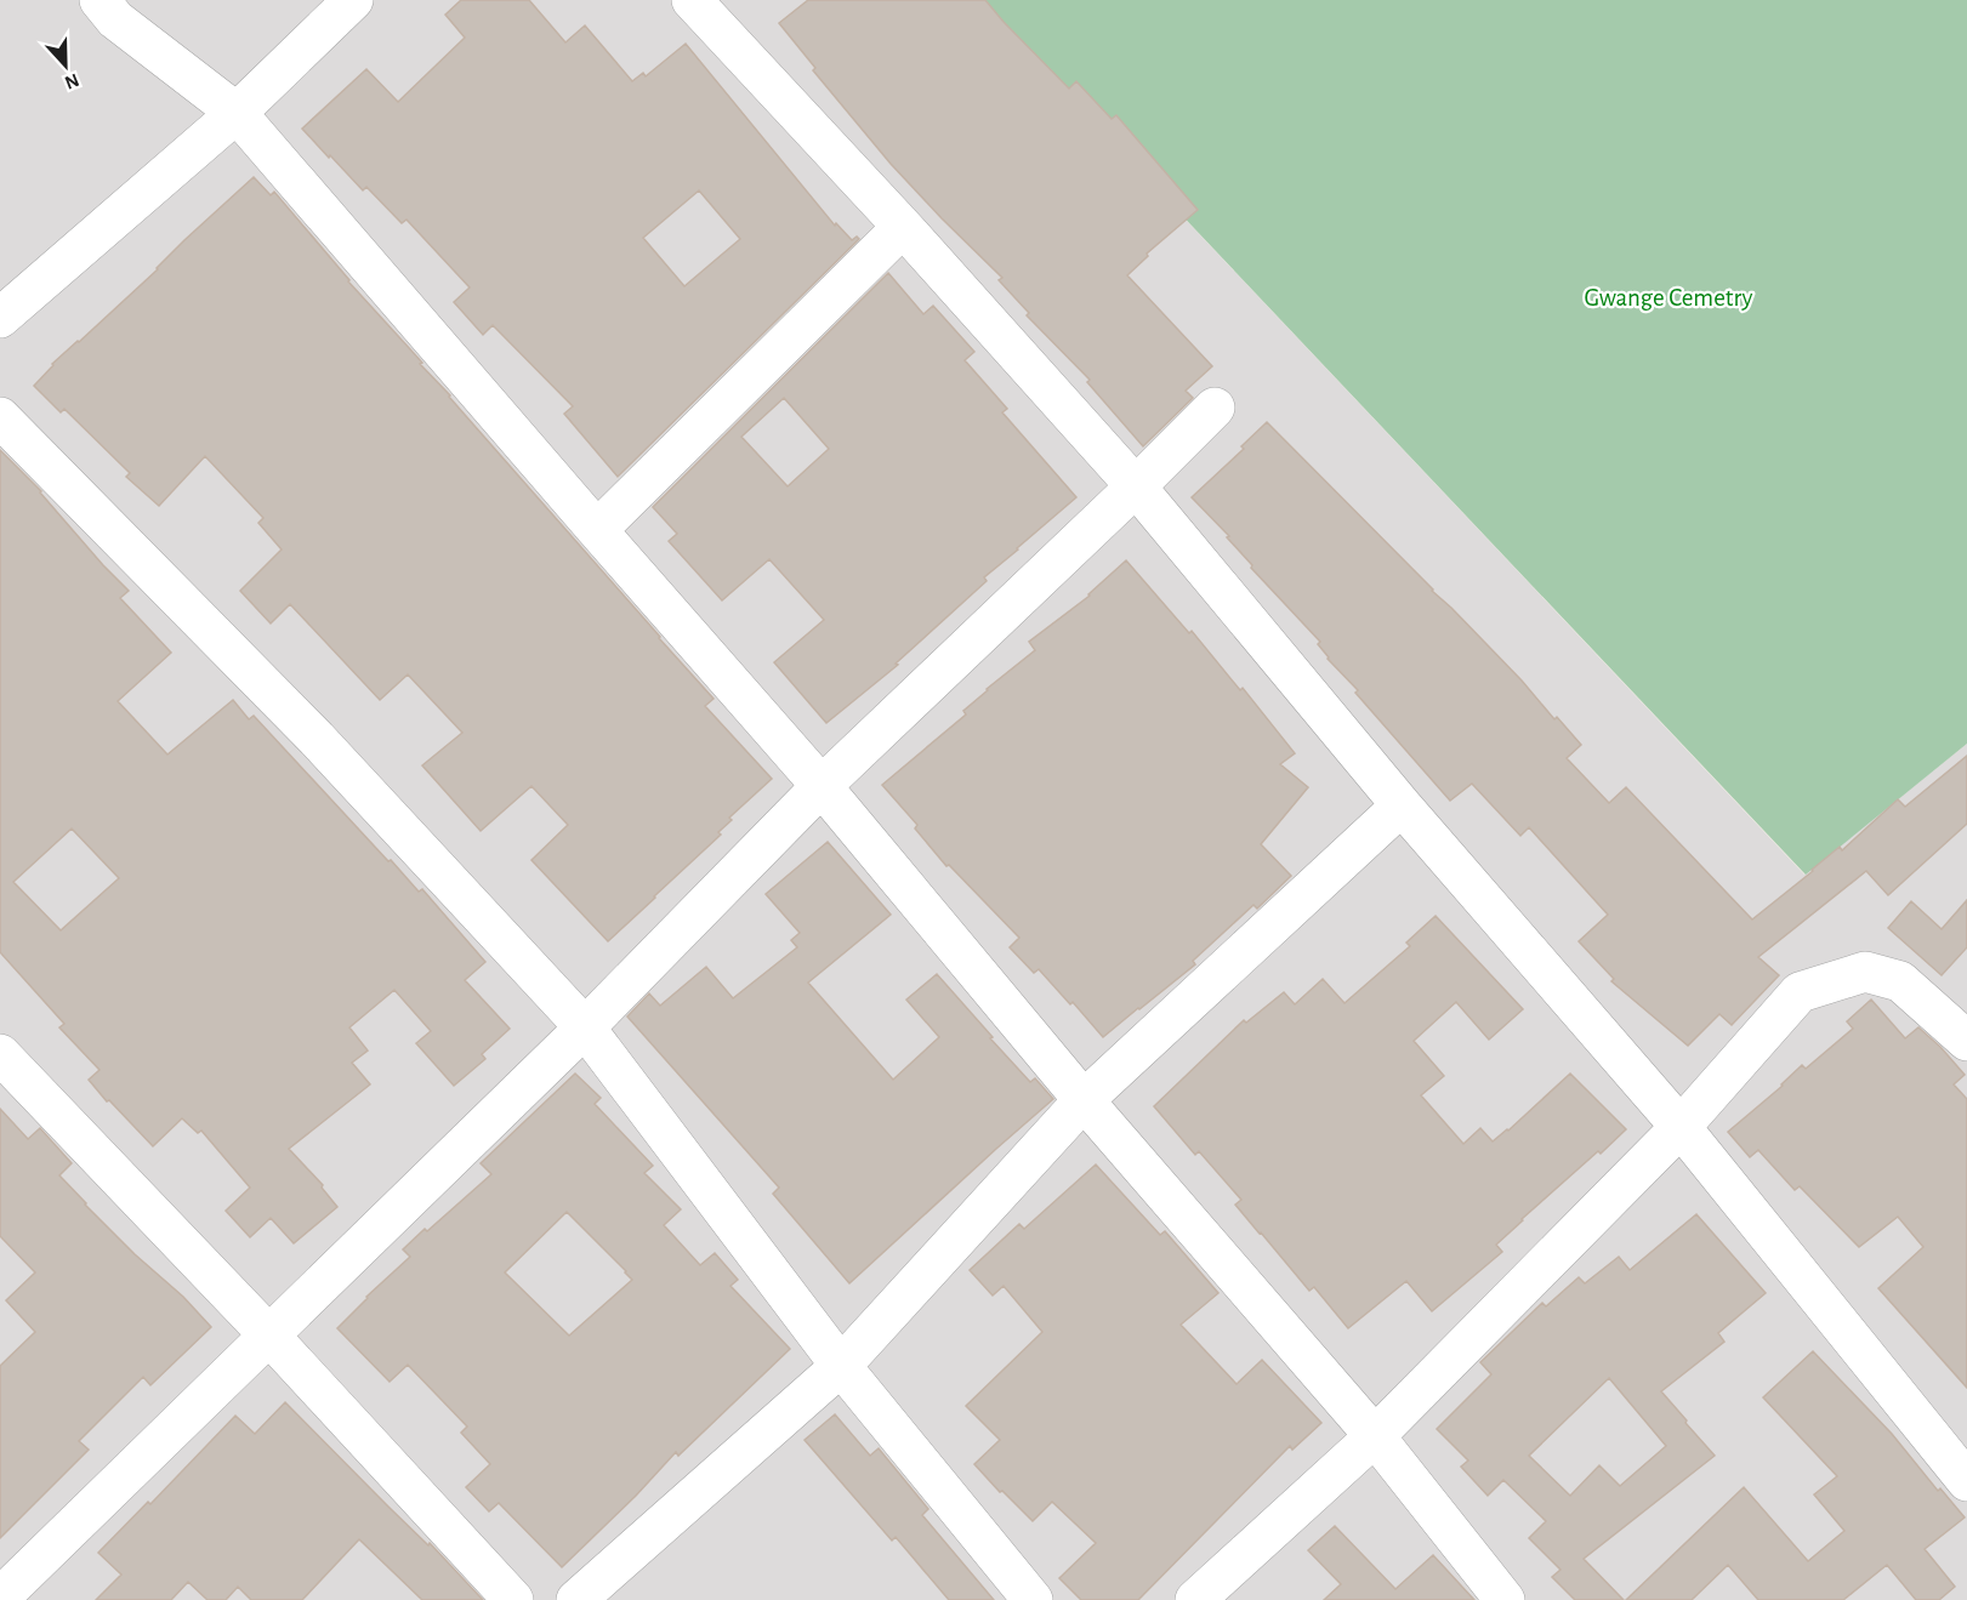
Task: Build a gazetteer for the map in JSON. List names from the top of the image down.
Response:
{
  "parks": ["Gwange Cemetry"],
  "north": "bottom"
}
